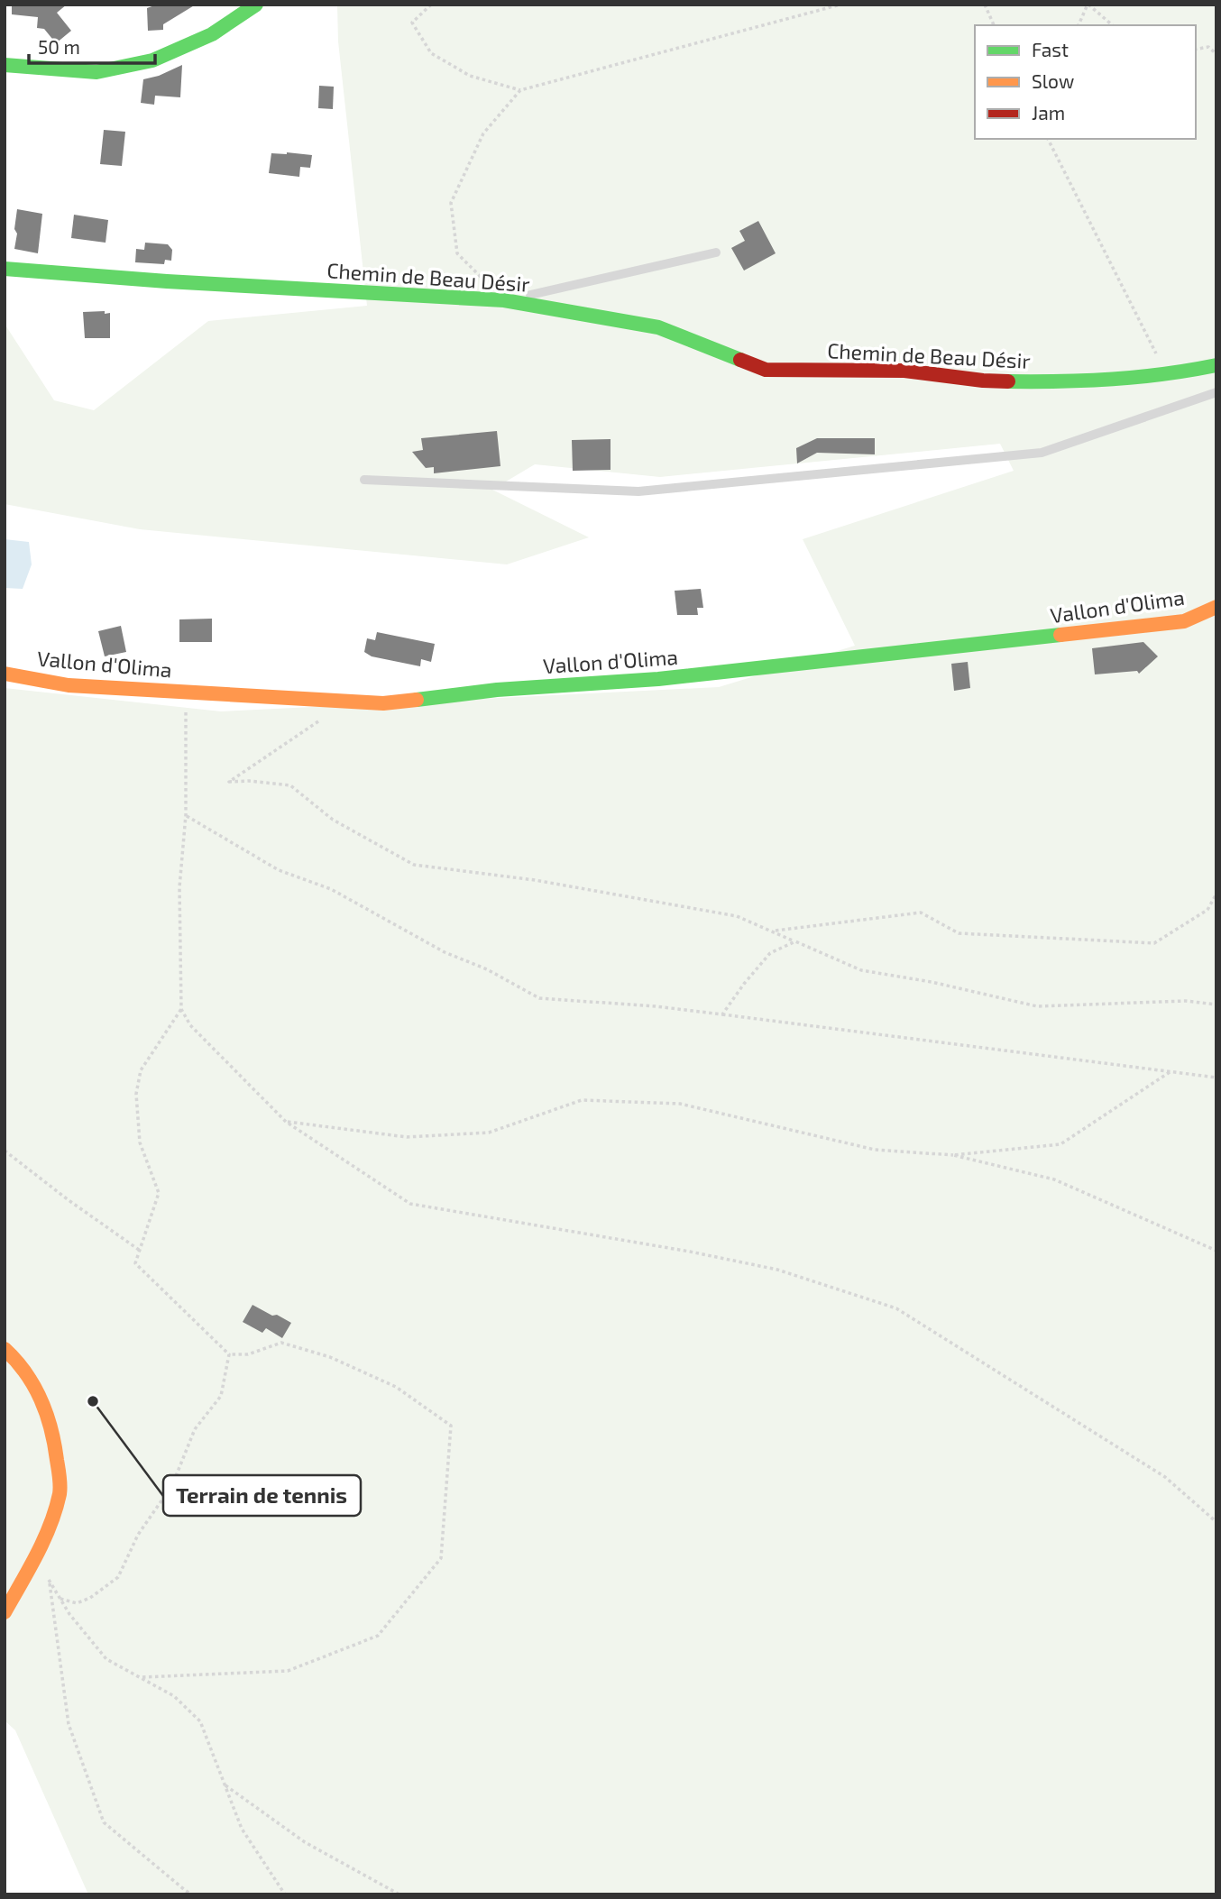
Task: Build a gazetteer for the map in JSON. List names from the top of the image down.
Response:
{
  "streets": {
    "street": ["Chemin de Beau Désir", "Vallon d'Olima"]
  },
  "places": ["Terrain de tennis"],
  "legend": ["Fast", "Slow", "Jam"],
  "scale_bar": "50 m"
}
